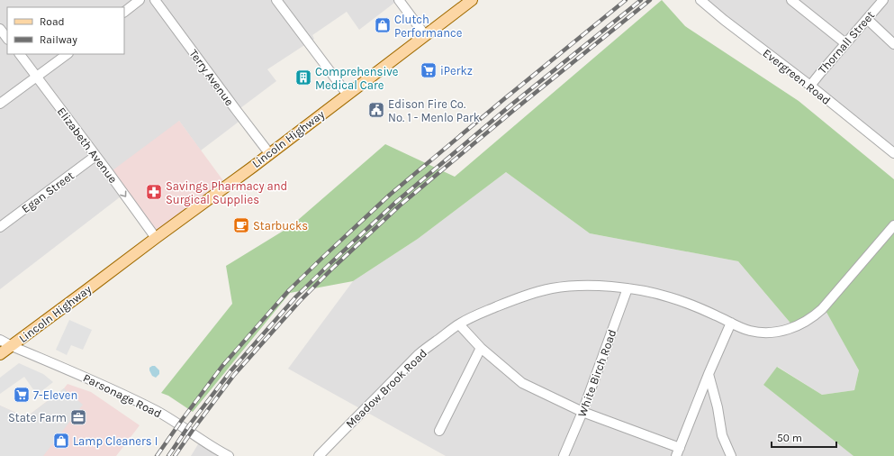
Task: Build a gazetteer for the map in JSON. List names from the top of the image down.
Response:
{
  "streets": {
    "main road": ["Lincoln Highway"],
    "street": [
      "Thornall Street",
      "Evergreen Road",
      "Terry Avenue",
      "Elizabeth Avenue",
      "Egan Street",
      "White Birch Road",
      "Meadow Brook Road",
      "Parsonage Road"
    ]
  },
  "crossings": [
    ["Thornall Street", "Evergreen Road"],
    ["Terry Avenue", "Lincoln Highway"],
    ["Lincoln Highway", "Elizabeth Avenue"],
    ["Lincoln Highway", "Parsonage Road"],
    ["Elizabeth Avenue", "Egan Street"],
    ["White Birch Road", "Meadow Brook Road"]
  ],
  "one_way": ["Elizabeth Avenue"],
  "places": {
    "shop": ["Clutch Performance", "Lamp Cleaners I"],
    "supermarket": ["iPerkz", "7-Eleven"],
    "building": ["Comprehensive Medical Care"],
    "public building": ["Edison Fire Co. No. 1 - Menlo Park"],
    "pharmacy": ["Savings Pharmacy and Surgical Supplies"],
    "cafe": ["Starbucks"],
    "office": ["State Farm"]
  },
  "legend": ["Road", "Railway"],
  "scale_bar": "50 m"
}
